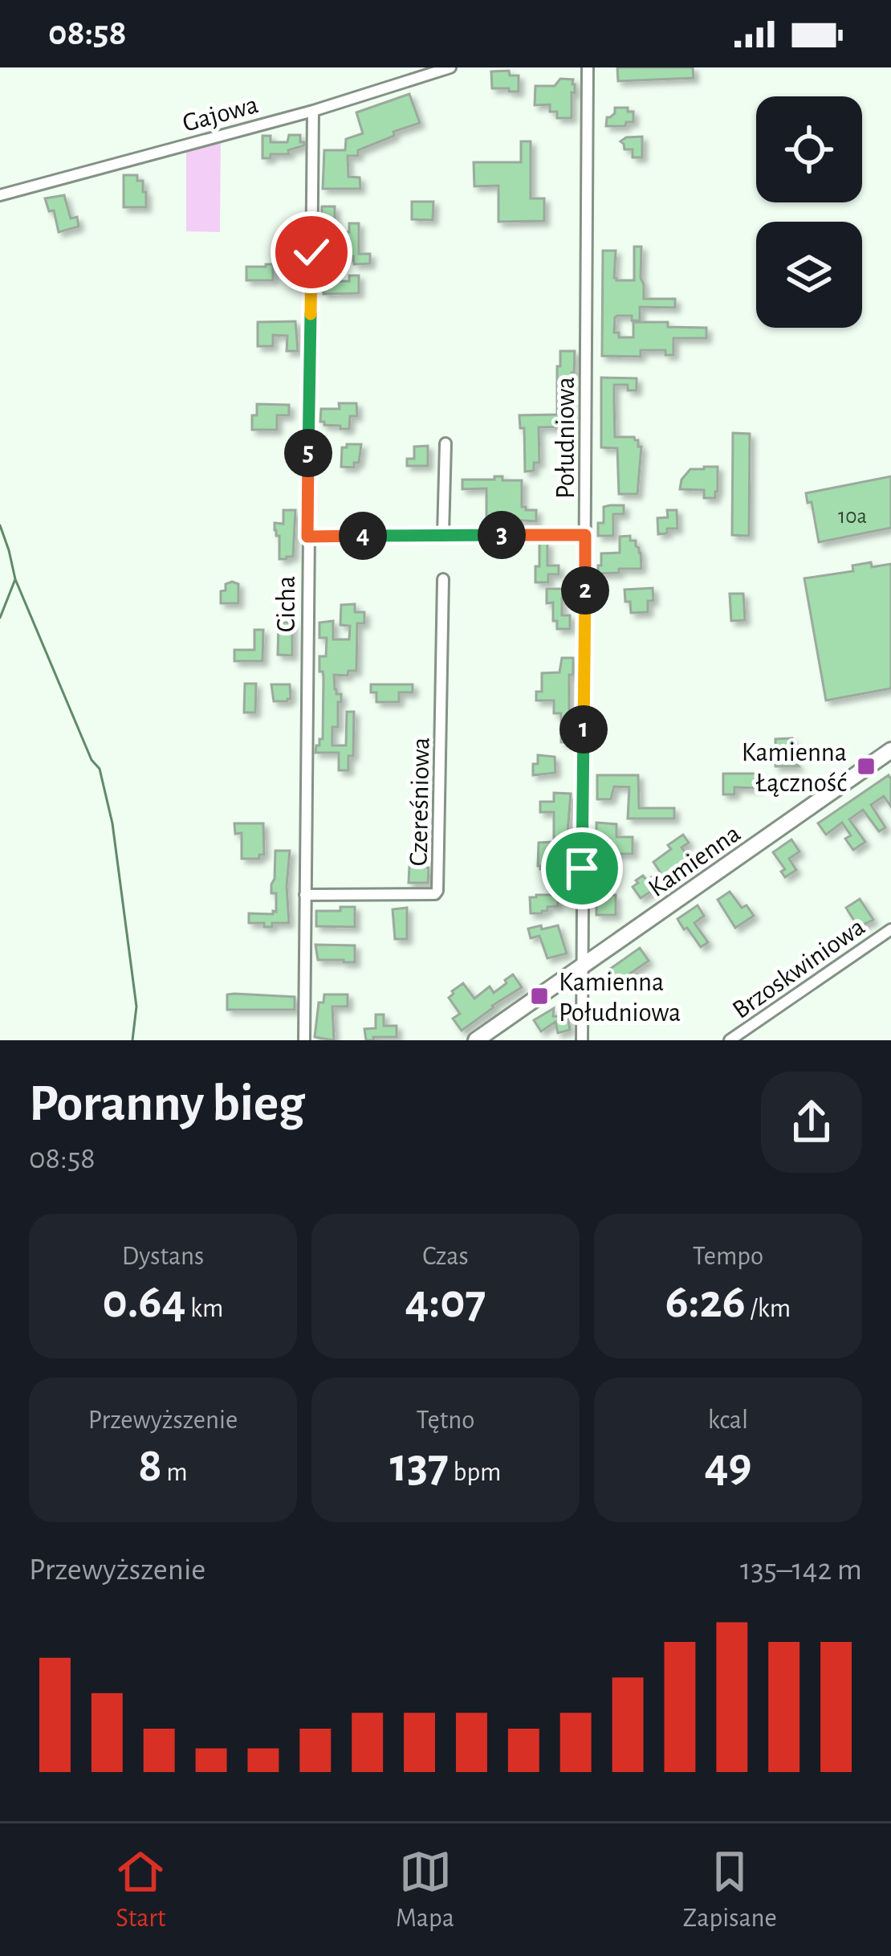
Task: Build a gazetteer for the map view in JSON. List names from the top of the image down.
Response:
{
  "streets": {
    "street": [
      "Gajowa",
      "Południowa",
      "Cicha",
      "Czereśniowa",
      "Kamienna",
      "Brzoskwiniowa"
    ]
  },
  "crossings": [
    ["Gajowa", "Cicha"],
    ["Południowa", "Kamienna"],
    ["Cicha", "Czereśniowa"]
  ],
  "places": {
    "transit": ["Kamienna Łączność", "Kamienna Południowa"]
  },
  "house_numbers": ["10a"],
  "page": {
    "status": "08:58",
    "pins": [
      "5",
      "3",
      "4",
      "2",
      "1"
    ],
    "heading": ["Poranny bieg", "08:58"],
    "stats": [
      ["Dystans", "0.64 km"],
      ["Czas", "4:07"],
      ["Tempo", "6:26 /km"],
      ["Przewyższenie", "8 m"],
      ["Tętno", "137 bpm"],
      ["kcal", "49"]
    ],
    "chart": ["Przewyższenie", "135–142 m"],
    "tabs": ["Start", "Mapa", "Zapisane"]
  }
}
